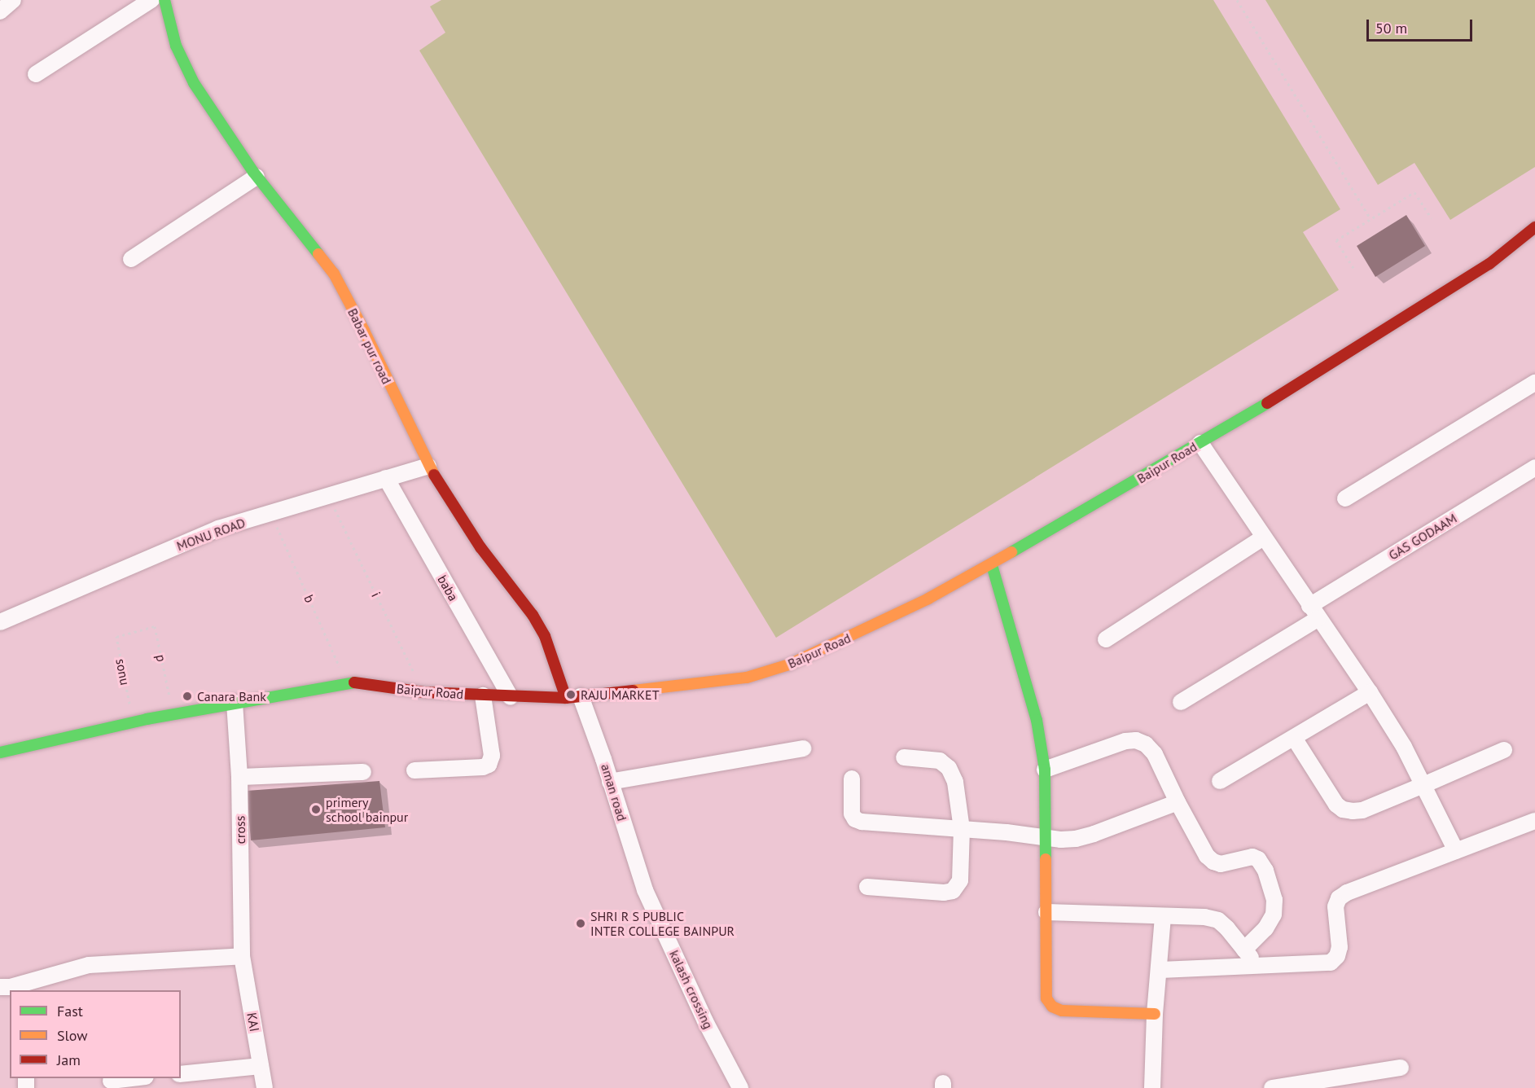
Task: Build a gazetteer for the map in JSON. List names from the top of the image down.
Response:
{
  "streets": {
    "street": [
      "Babar pur road",
      "Baipur Road",
      "MONU ROAD",
      "GAS GODAAM",
      "baba",
      "aman road",
      "cross",
      "kalash crossing",
      "KAI"
    ],
    "path": [
      "i",
      "b",
      "p",
      "sonu"
    ]
  },
  "crossings": [
    ["Babar pur road", "Baipur Road"],
    ["Babar pur road", "MONU ROAD"],
    ["Babar pur road", "aman road"],
    ["Baipur Road", "baba"],
    ["Baipur Road", "i"],
    ["Baipur Road", "b"],
    ["Baipur Road", "p"],
    ["Baipur Road", "sonu"],
    ["Baipur Road", "aman road"],
    ["Baipur Road", "cross"],
    ["MONU ROAD", "baba"],
    ["MONU ROAD", "i"],
    ["MONU ROAD", "b"],
    ["p", "sonu"],
    ["aman road", "kalash crossing"],
    ["cross", "KAI"]
  ],
  "places": [
    "RAJU MARKET",
    "Canara Bank",
    "primery school bainpur",
    "SHRI R S PUBLIC INTER COLLEGE BAINPUR"
  ],
  "legend": ["Fast", "Slow", "Jam"],
  "scale_bar": "50 m"
}
